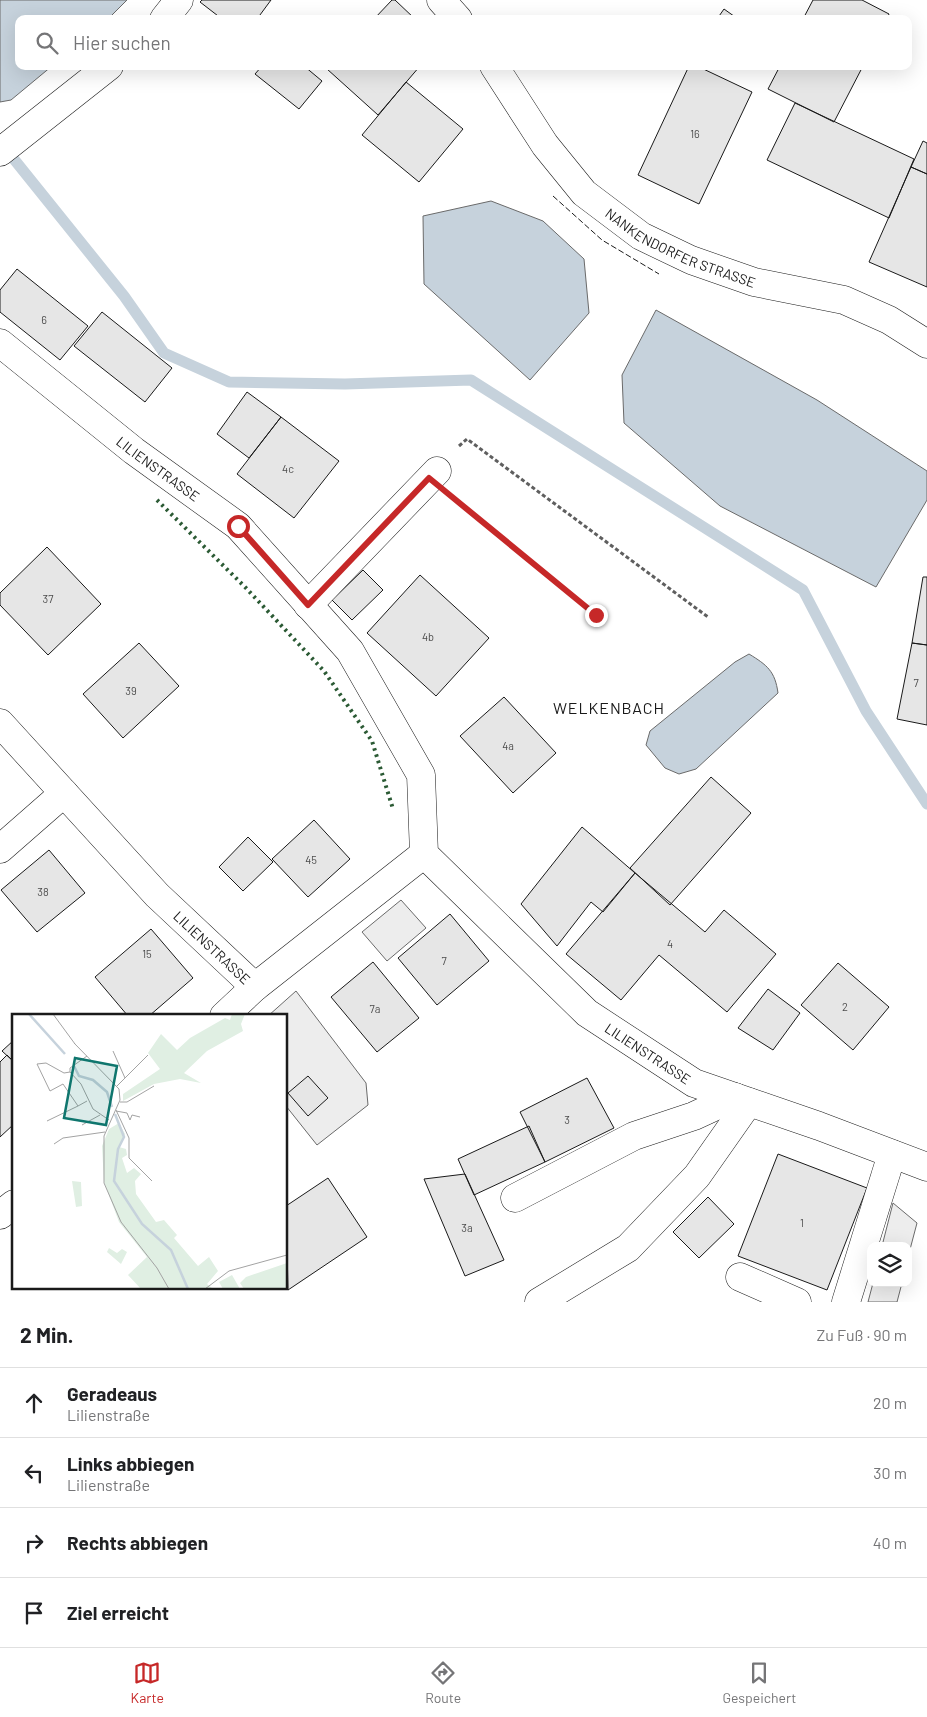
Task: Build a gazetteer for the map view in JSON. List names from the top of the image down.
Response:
{
  "streets": {
    "street": ["NANKENDORFER STRASSE", "LILIENSTRASSE"]
  },
  "districts": ["WELKENBACH"],
  "house_numbers": [
    "16",
    "6",
    "4c",
    "37",
    "4b",
    "7",
    "39",
    "4a",
    "45",
    "38",
    "4",
    "15",
    "7",
    "2",
    "7a",
    "3",
    "1",
    "3a"
  ],
  "page": {
    "search": "Hier suchen",
    "heading": ["2 Min.", "Zu Fuß · 90 m"],
    "list": [
      ["Geradeaus", "Lilienstraße", "20 m"],
      ["Links abbiegen", "Lilienstraße", "30 m"],
      ["Rechts abbiegen", "40 m"],
      "Ziel erreicht"
    ],
    "nav": ["Karte", "Route", "Gespeichert"]
  }
}
